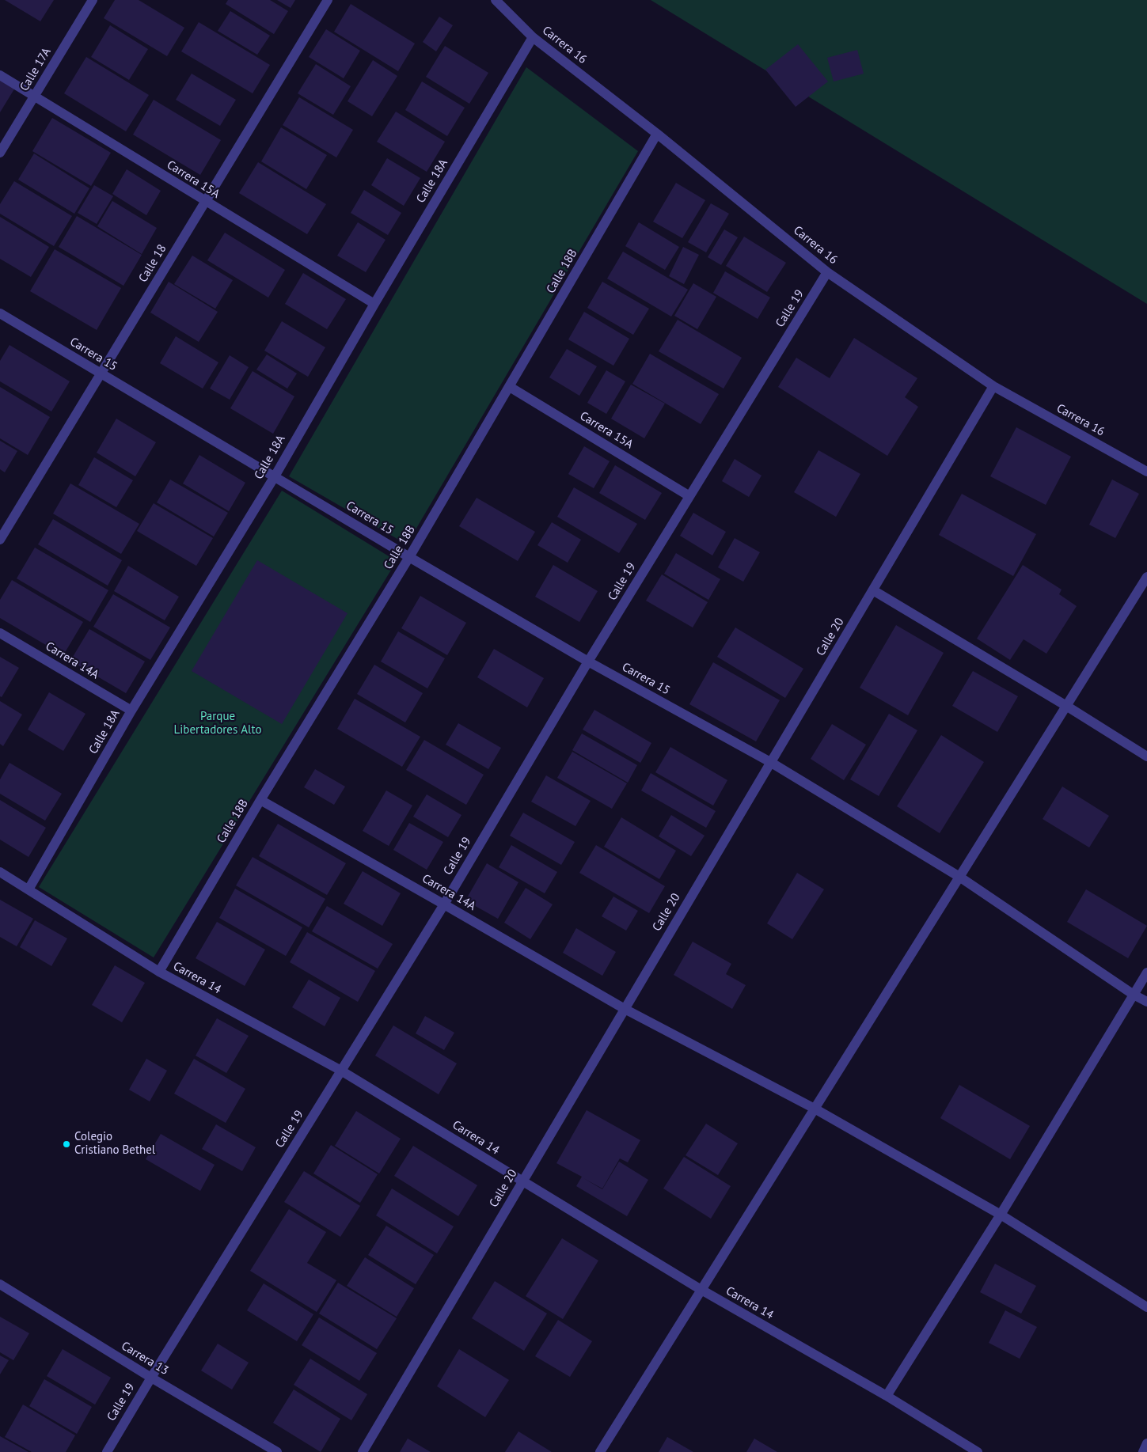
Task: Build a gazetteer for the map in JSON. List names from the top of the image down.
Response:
{
  "streets": {
    "street": [
      "Carrera 16",
      "Calle 17A",
      "Carrera 15A",
      "Calle 18A",
      "Calle 18",
      "Calle 18B",
      "Calle 19",
      "Carrera 15",
      "Calle 20",
      "Carrera 14A",
      "Carrera 14",
      "Carrera 13"
    ]
  },
  "crossings": [
    ["Carrera 16", "Calle 18A"],
    ["Carrera 16", "Calle 18B"],
    ["Carrera 16", "Calle 19"],
    ["Carrera 16", "Calle 20"],
    ["Calle 17A", "Carrera 15A"],
    ["Carrera 15A", "Calle 18A"],
    ["Carrera 15A", "Calle 18"],
    ["Carrera 15A", "Calle 18B"],
    ["Carrera 15A", "Calle 19"],
    ["Calle 18A", "Carrera 15"],
    ["Calle 18A", "Carrera 14A"],
    ["Calle 18A", "Carrera 14"],
    ["Calle 18", "Carrera 15"],
    ["Calle 18B", "Carrera 15"],
    ["Calle 18B", "Carrera 14A"],
    ["Calle 18B", "Carrera 14"],
    ["Calle 19", "Carrera 15"],
    ["Calle 19", "Carrera 14A"],
    ["Calle 19", "Carrera 14"],
    ["Calle 19", "Carrera 13"],
    ["Carrera 15", "Calle 20"],
    ["Calle 20", "Carrera 14A"],
    ["Calle 20", "Carrera 14"]
  ],
  "parks": ["Parque Libertadores Alto"],
  "places": ["Colegio Cristiano Bethel"]
}
